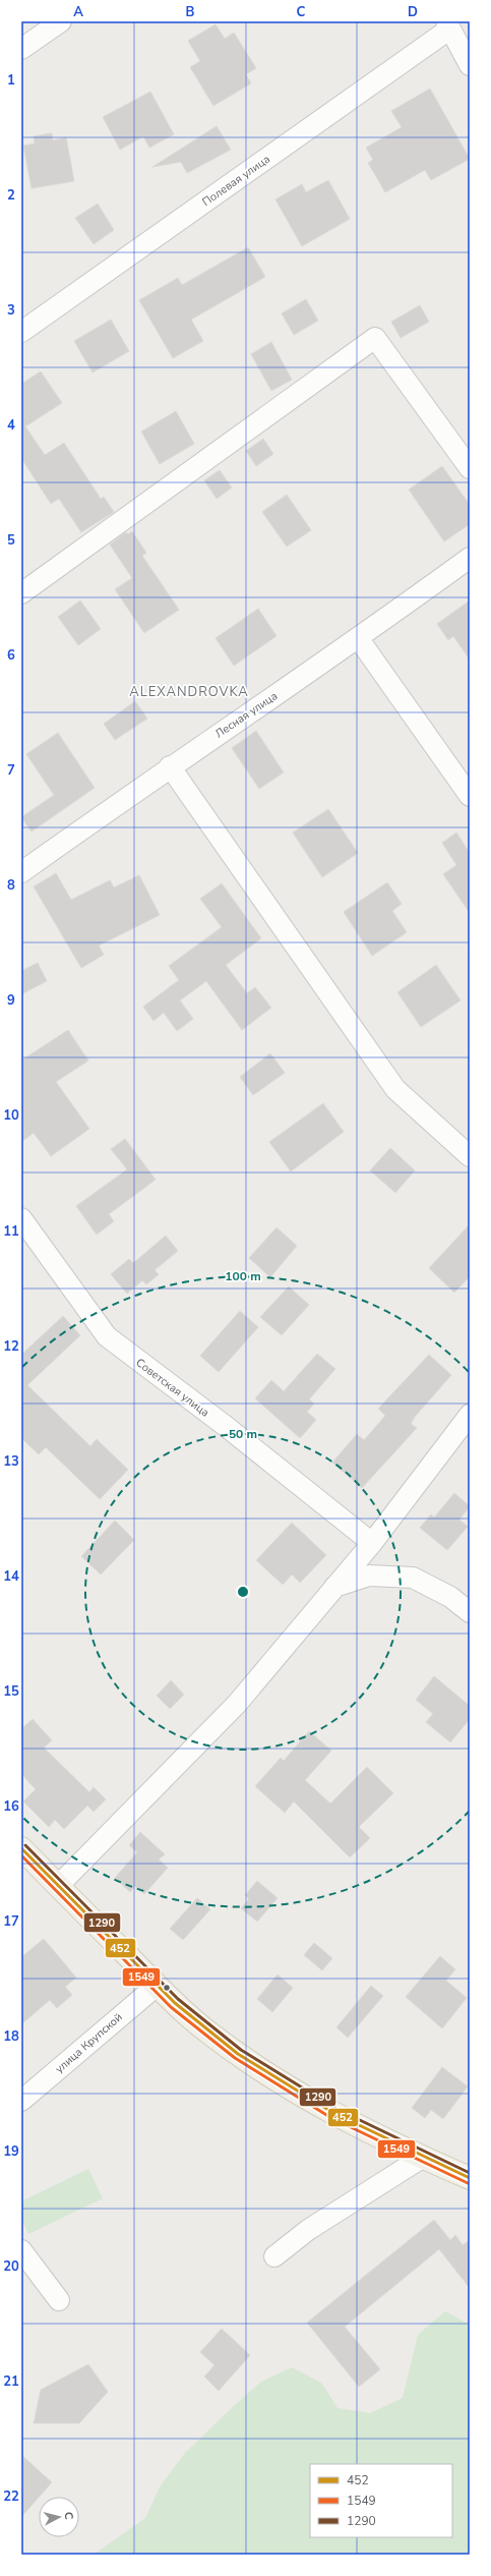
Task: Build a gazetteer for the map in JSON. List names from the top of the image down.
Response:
{
  "streets": {
    "street": [
      "Полевая улица",
      "Лесная улица",
      "Советская улица",
      "улица Крупской"
    ]
  },
  "districts": ["ALEXANDROVKA"],
  "lines": ["transit line 1290", "transit line 452", "transit line 1549"],
  "legend": ["452", "1549", "1290"],
  "north": "right",
  "grid": {
    "columns": [
      "A",
      "B",
      "C",
      "D"
    ],
    "rows": [
      "1",
      "2",
      "3",
      "4",
      "5",
      "6",
      "7",
      "8",
      "9",
      "10",
      "11",
      "12",
      "13",
      "14",
      "15",
      "16",
      "17",
      "18",
      "19",
      "20",
      "21",
      "22"
    ]
  },
  "rings": ["100 m", "50 m"]
}
